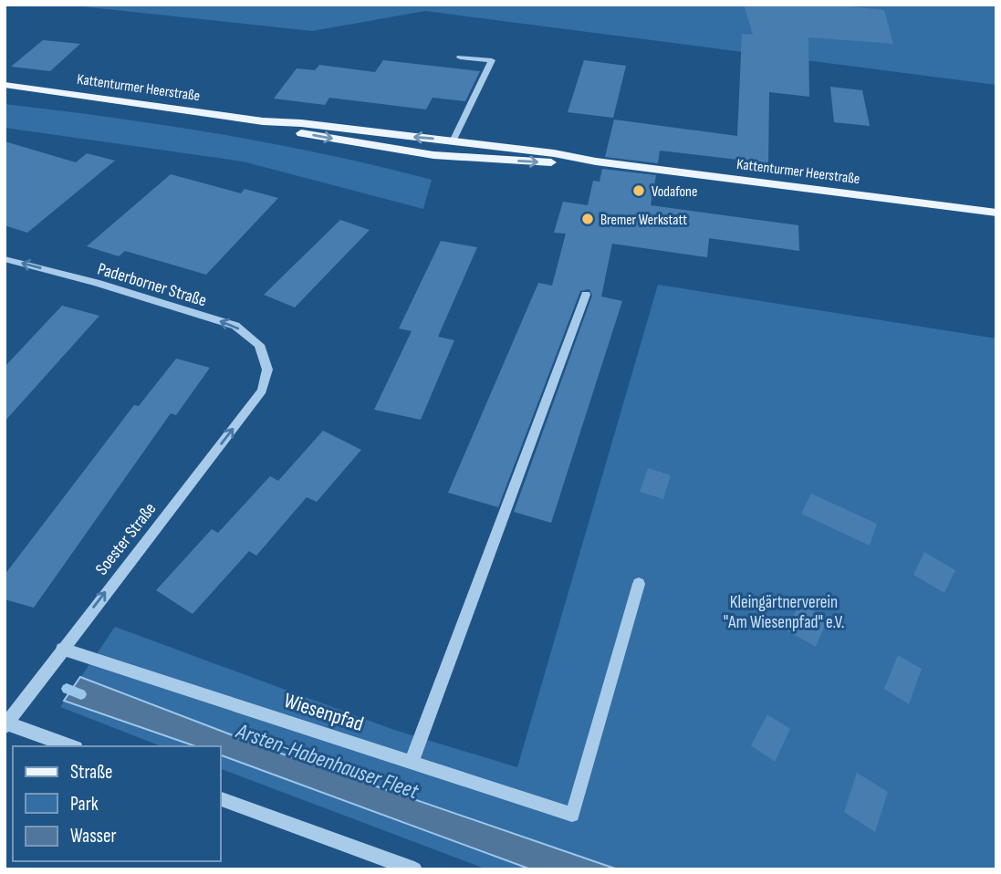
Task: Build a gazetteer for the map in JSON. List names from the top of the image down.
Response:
{
  "streets": {
    "main road": ["Kattenturmer Heerstraße"],
    "street": ["Paderborner Straße", "Soester Straße", "Wiesenpfad"]
  },
  "crossings": [
    ["Paderborner Straße", "Soester Straße"],
    ["Soester Straße", "Wiesenpfad"]
  ],
  "one_way": ["Paderborner Straße", "Soester Straße"],
  "water": ["Arsten-Habenhauser Fleet"],
  "parks": ["Kleingärtnerverein \"Am Wiesenpfad\" e.V."],
  "places": ["Vodafone", "Bremer Werkstatt"],
  "legend": ["Straße", "Park", "Wasser"]
}
